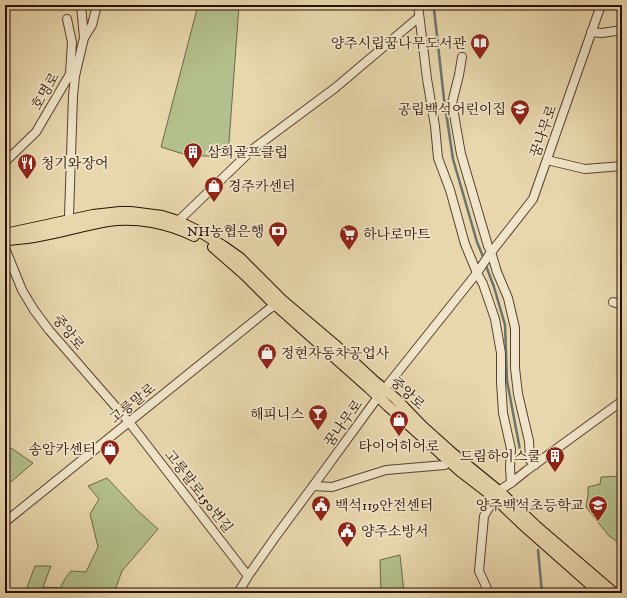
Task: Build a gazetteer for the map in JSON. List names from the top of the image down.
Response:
{
  "streets": {
    "main road": ["중앙로"],
    "street": [
      "호명로",
      "꿈나무로",
      "고릉말로",
      "고릉말로150번길"
    ]
  },
  "crossings": [
    ["꿈나무로", "중앙로"],
    ["꿈나무로", "고릉말로150번길"],
    ["중앙로", "고릉말로"],
    ["중앙로", "고릉말로150번길"],
    ["고릉말로", "고릉말로150번길"]
  ],
  "places": {
    "library": ["양주시립꿈나무도서관"],
    "school or university": ["공립백석어린이집", "양주백석초등학교"],
    "building": ["삼희골프클럽", "드림하이스쿨"],
    "restaurant": ["청기와장어"],
    "shop": [
      "경주카센터",
      "정현자동차공업사",
      "타이어히어로",
      "송암카센터"
    ],
    "bank": ["NH농협은행"],
    "supermarket": ["하나로마트"],
    "bar": ["해피니스"],
    "public building": ["백석119안전센터", "양주소방서"]
  }
}
